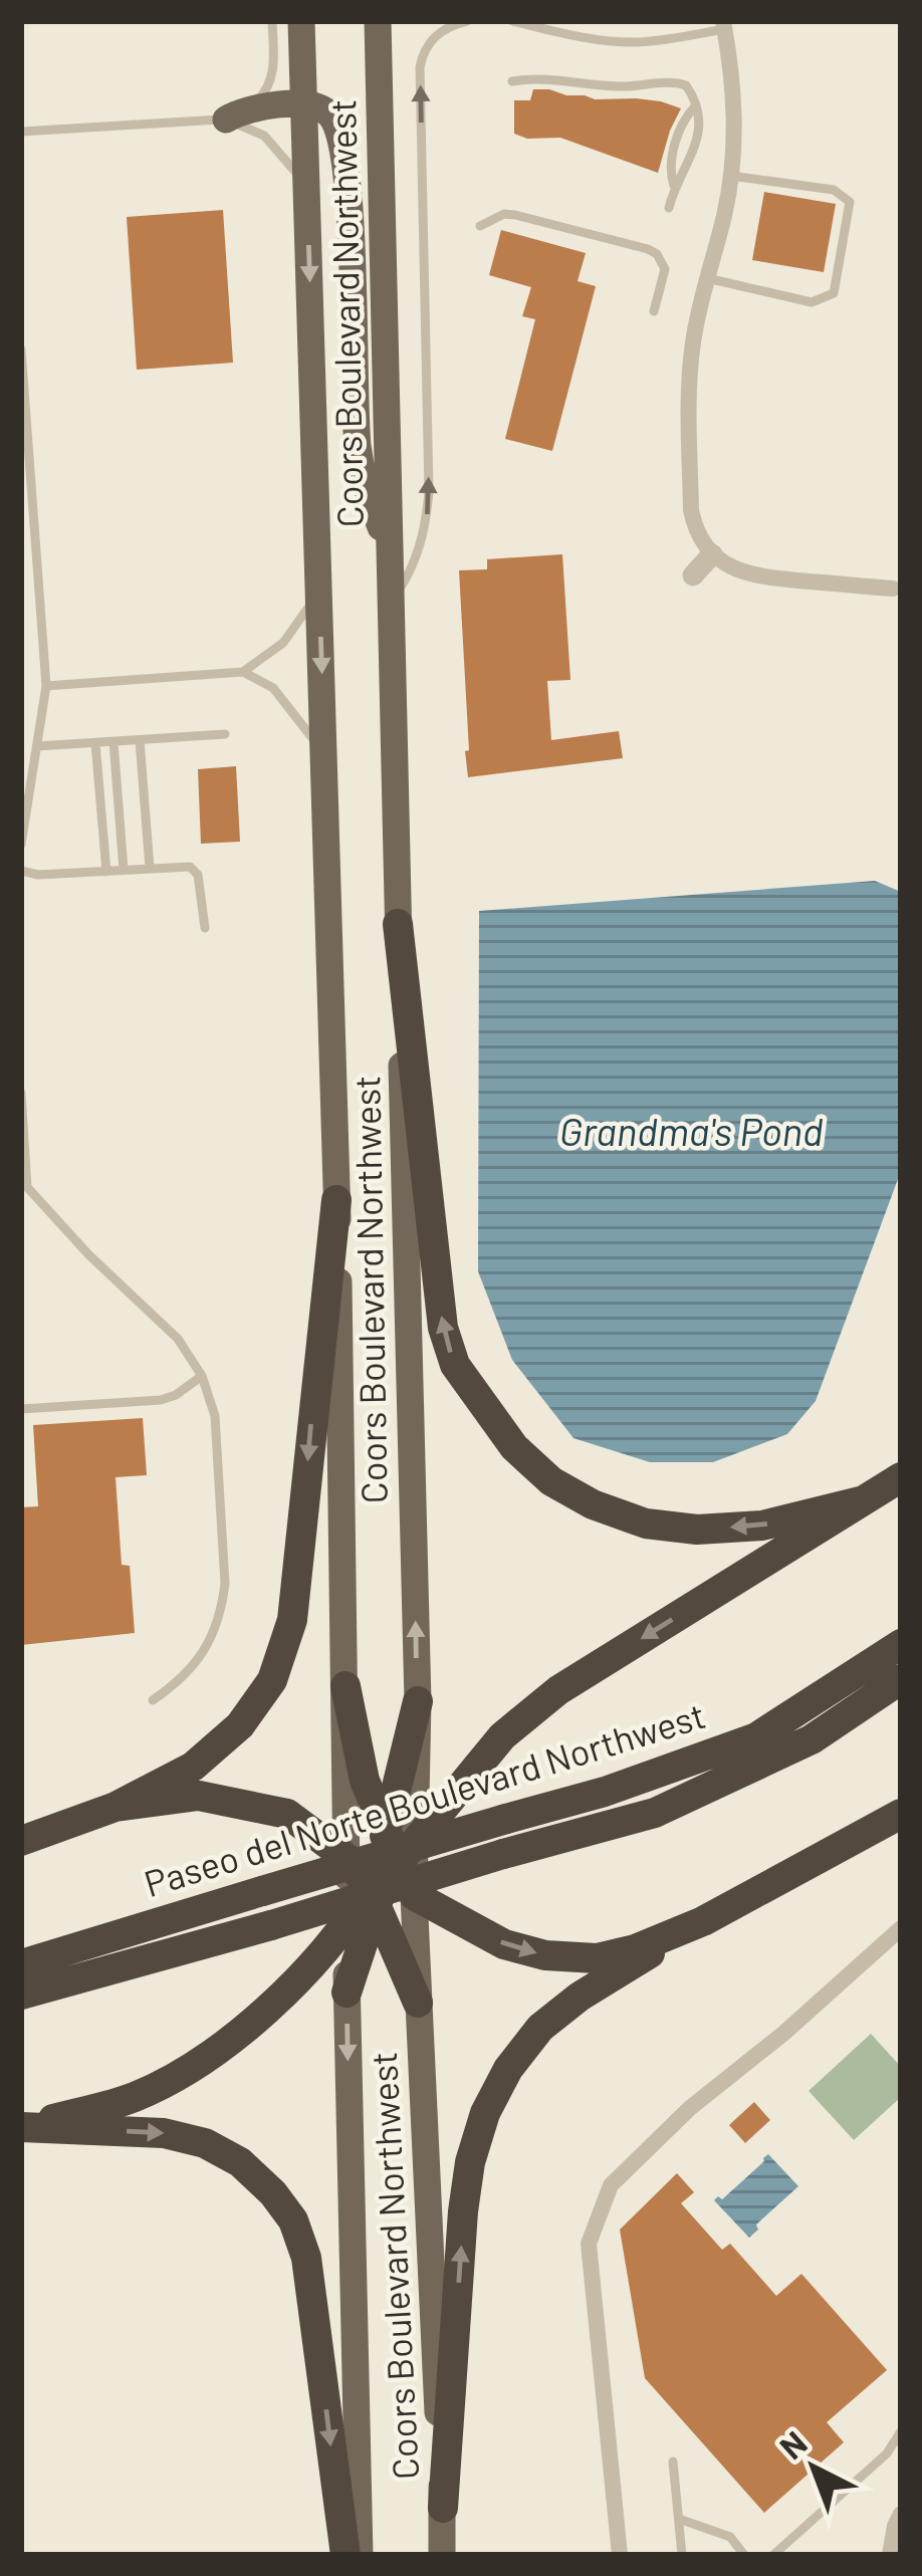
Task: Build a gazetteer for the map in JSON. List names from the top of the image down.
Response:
{
  "streets": {
    "highway": ["Paseo del Norte Boulevard Northwest"],
    "main road": ["Coors Boulevard Northwest"]
  },
  "water": ["Grandma's Pond"],
  "north": "top left"
}
